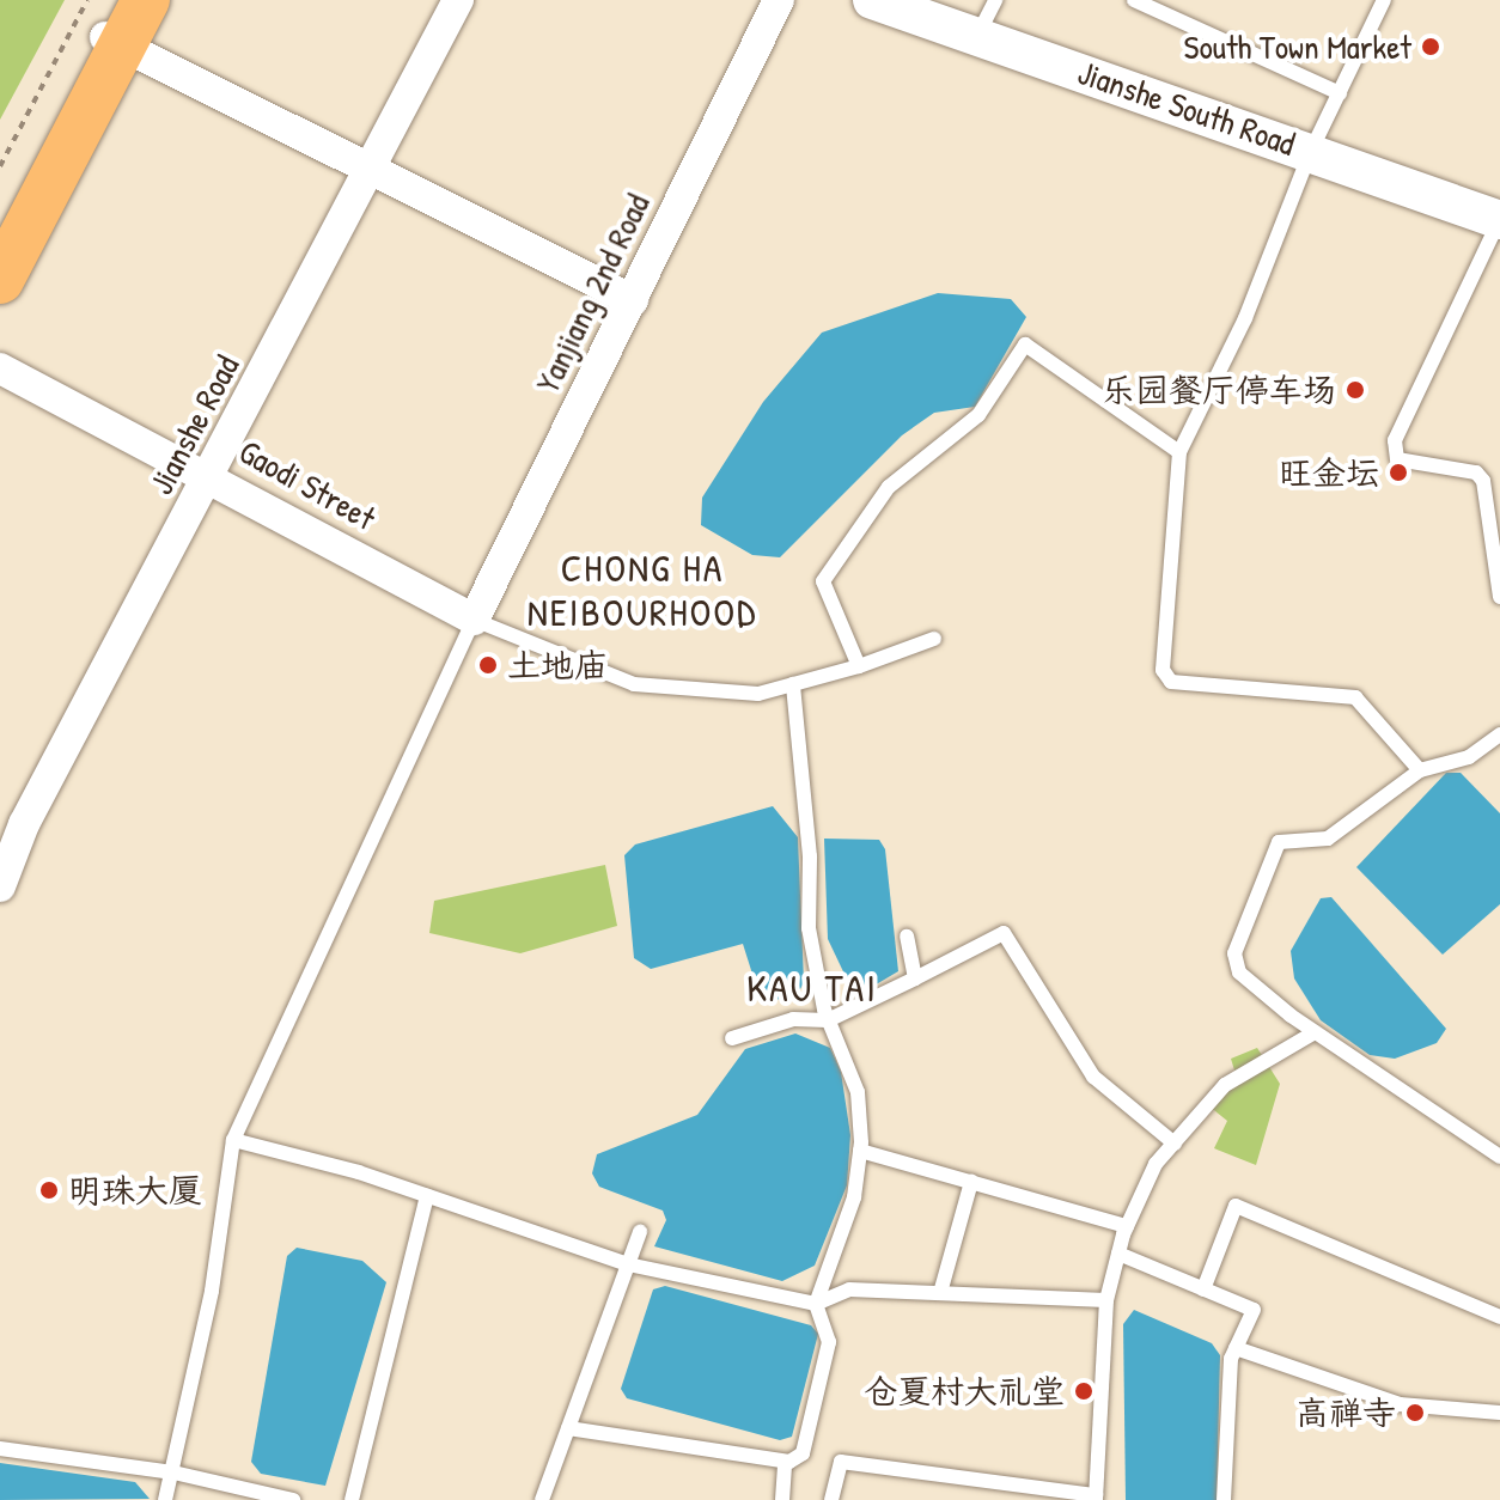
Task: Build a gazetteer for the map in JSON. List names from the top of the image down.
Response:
{
  "streets": {
    "street": [
      "Jianshe South Road",
      "Yanjiang 2nd Road",
      "Jianshe Road",
      "Gaodi Street"
    ]
  },
  "crossings": [
    ["Yanjiang 2nd Road", "Gaodi Street"],
    ["Jianshe Road", "Gaodi Street"]
  ],
  "districts": ["CHONG HA NEIBOURHOOD", "KAU TAI"],
  "places": [
    "South Town Market",
    "乐园餐厅停车场",
    "旺金坛",
    "土地庙",
    "明珠大厦",
    "仓夏村大礼堂",
    "高禅寺"
  ]
}
